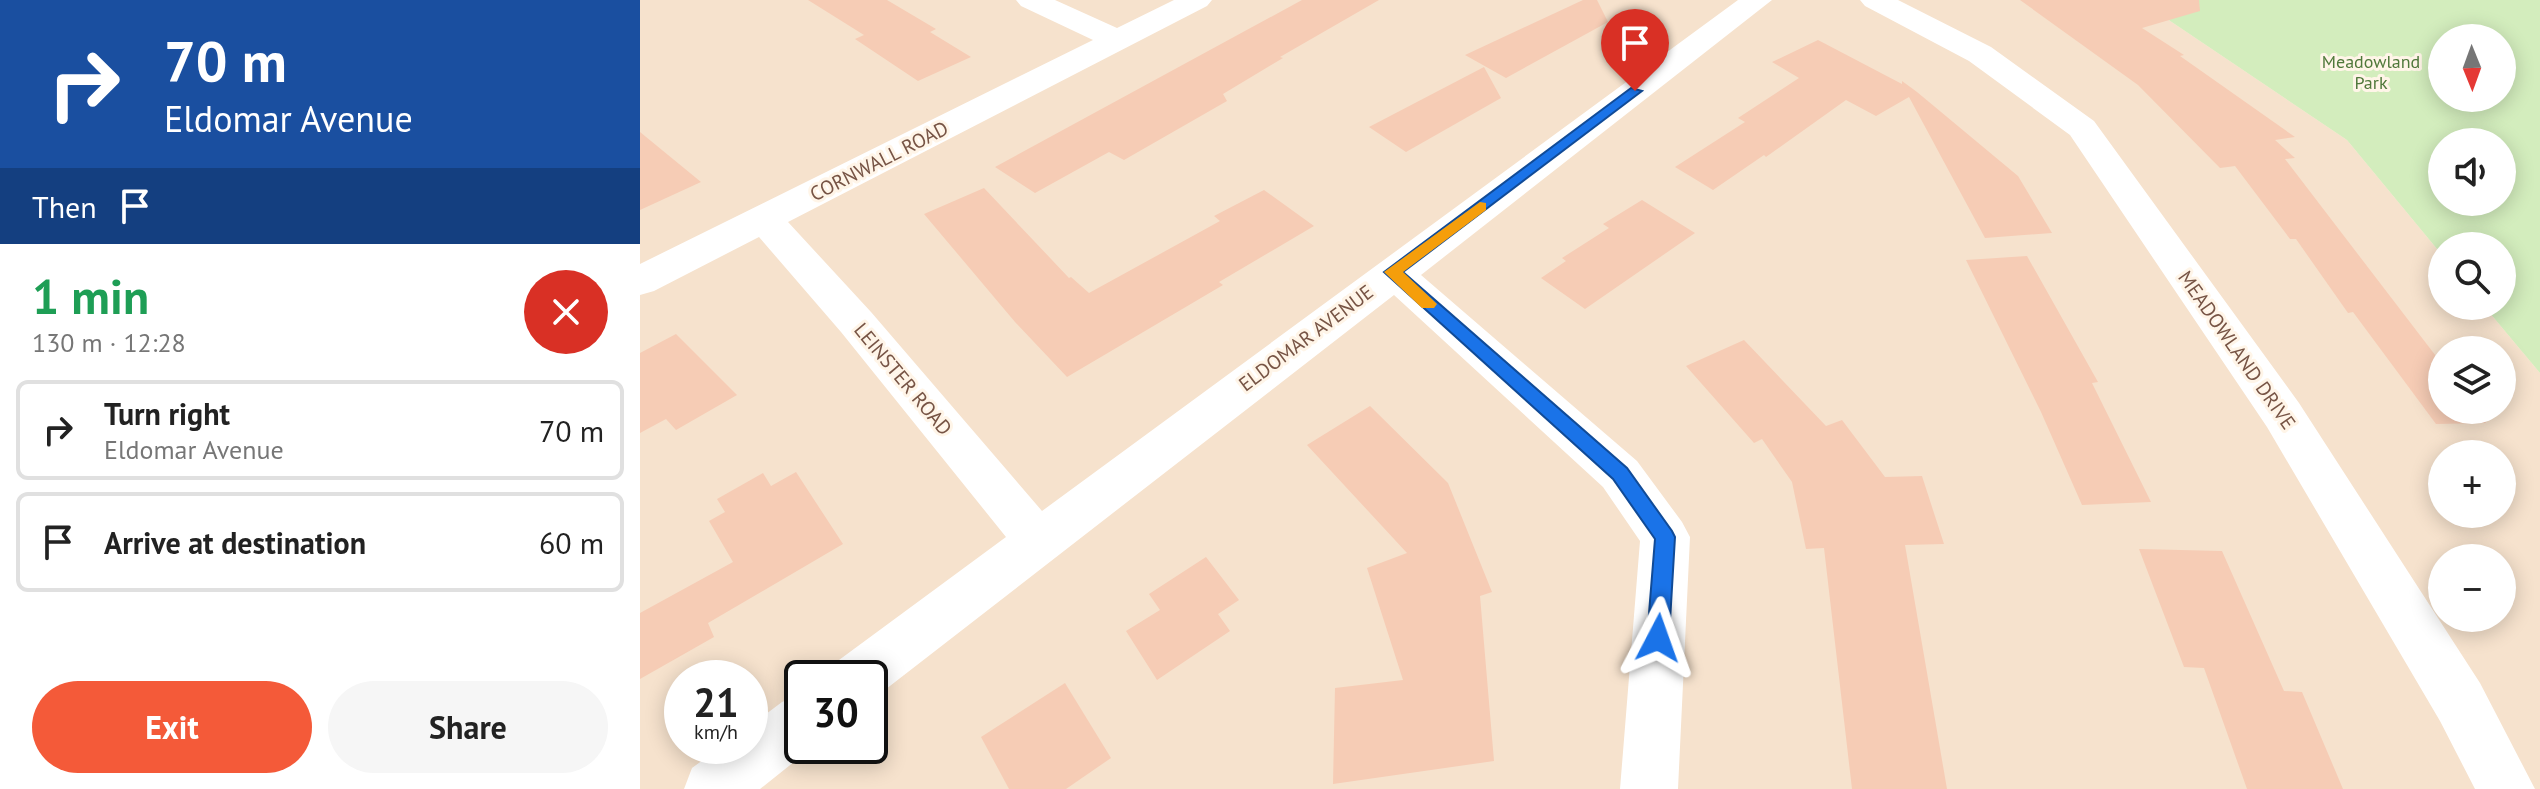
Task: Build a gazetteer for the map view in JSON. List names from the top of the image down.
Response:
{
  "streets": {
    "street": [
      "CORNWALL ROAD",
      "ELDOMAR AVENUE",
      "MEADOWLAND DRIVE",
      "LEINSTER ROAD"
    ]
  },
  "crossings": [
    ["CORNWALL ROAD", "LEINSTER ROAD"],
    ["ELDOMAR AVENUE", "LEINSTER ROAD"]
  ],
  "parks": ["Meadowland Park"],
  "north": "bottom",
  "page": {
    "turn": ["70 m", "Eldomar Avenue"],
    "map_buttons": ["+", "−"],
    "then": "Then",
    "heading": ["1 min", "130 m · 12:28"],
    "list": [
      {
        "name": "Turn right",
        "note": "Eldomar Avenue",
        "value": "70 m"
      },
      {
        "name": "Arrive at destination",
        "value": "60 m"
      }
    ],
    "speed": "21 km/h",
    "limit": "30",
    "buttons": ["Exit", "Share"]
  }
}
